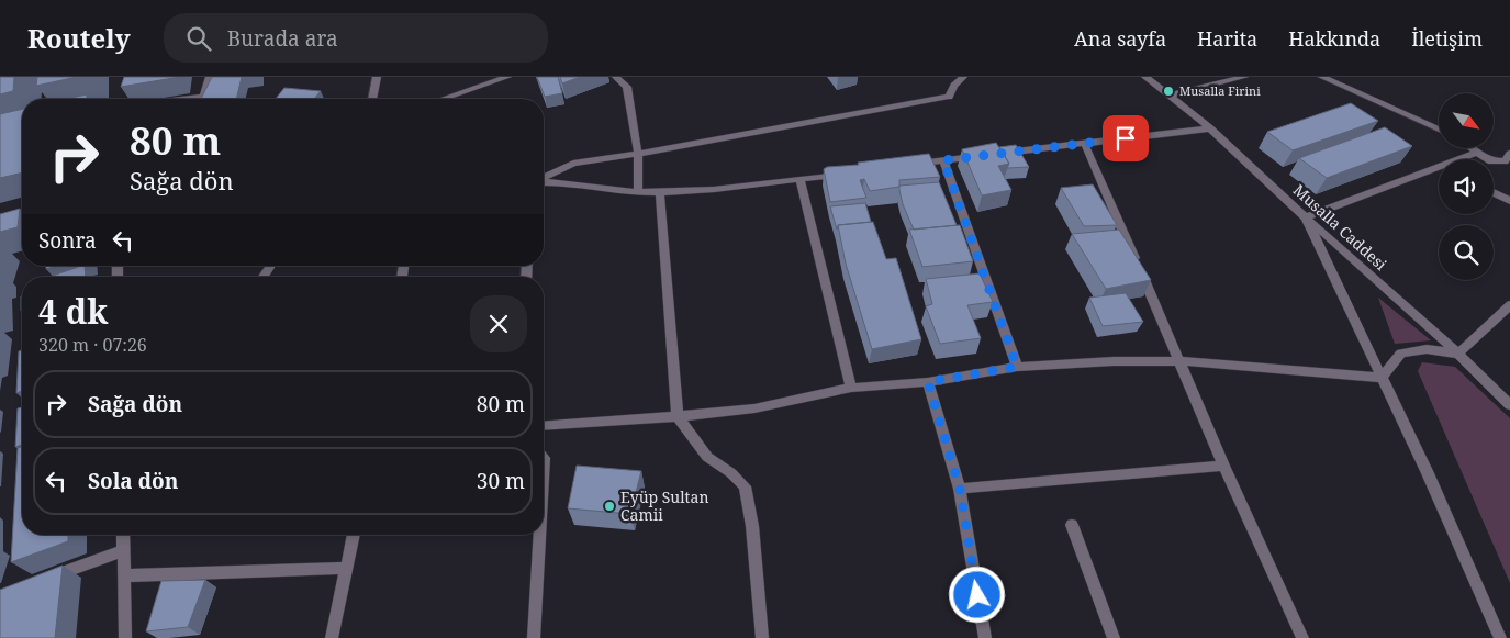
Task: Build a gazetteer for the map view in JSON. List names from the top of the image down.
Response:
{
  "streets": {
    "street": ["Musalla Caddesi"]
  },
  "places": ["Musalla Firini", "Eyüp Sultan Camii"],
  "north": "bottom right",
  "page": {
    "header": "Routely",
    "search": "Burada ara",
    "nav": [
      "Ana sayfa",
      "Harita",
      "Hakkında",
      "İletişim"
    ],
    "turn": ["80 m", "Sağa dön"],
    "then": "Sonra",
    "heading": ["4 dk", "320 m · 07:26"],
    "list": [
      {
        "name": "Sağa dön",
        "value": "80 m"
      },
      {
        "name": "Sola dön",
        "value": "30 m"
      }
    ]
  }
}
